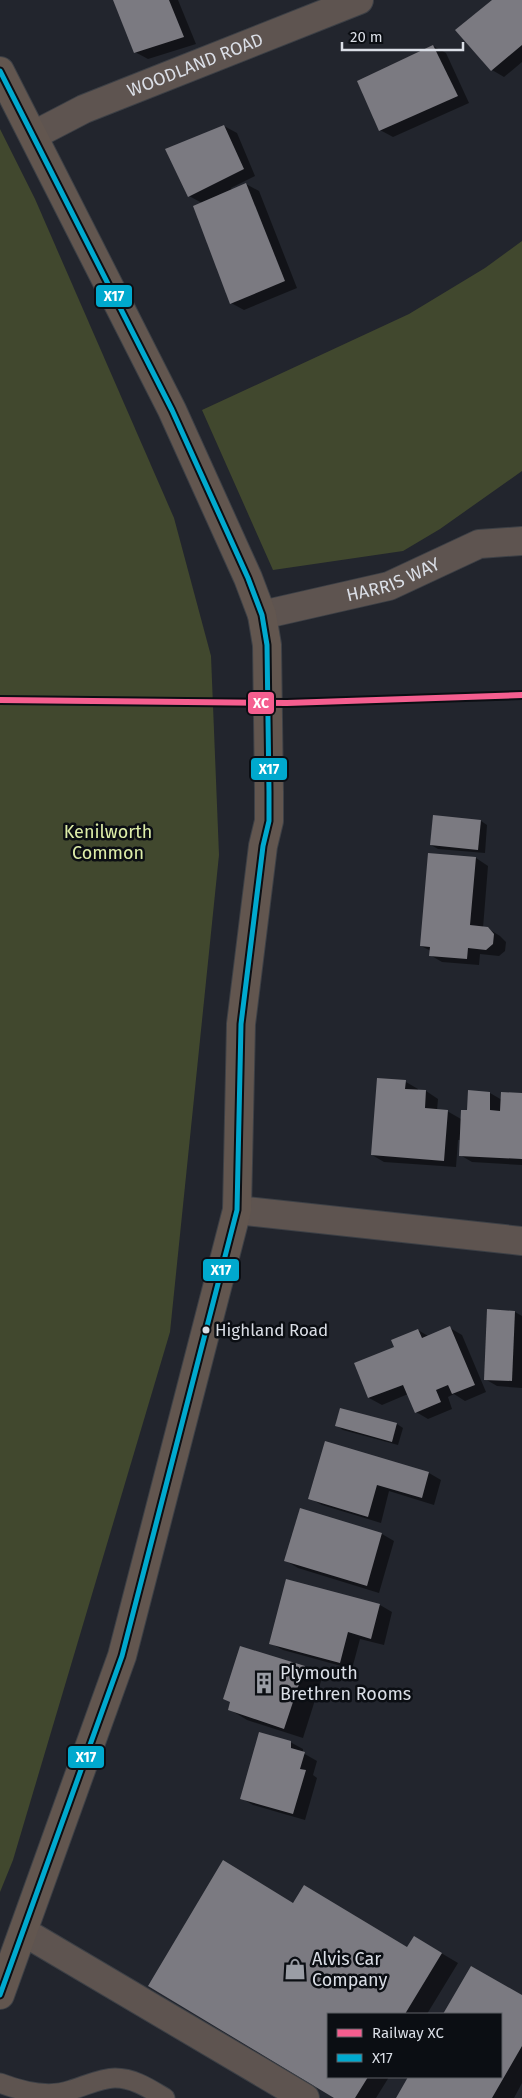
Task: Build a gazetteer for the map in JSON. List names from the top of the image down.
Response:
{
  "streets": {
    "street": ["WOODLAND ROAD", "HARRIS WAY"]
  },
  "parks": ["Kenilworth Common"],
  "places": {
    "other": ["Highland Road"],
    "building": ["Plymouth Brethren Rooms"],
    "shop": ["Alvis Car Company"]
  },
  "lines": ["transit line X17", "rail line XC"],
  "legend": ["Railway XC", "X17"],
  "scale_bar": "20 m"
}
